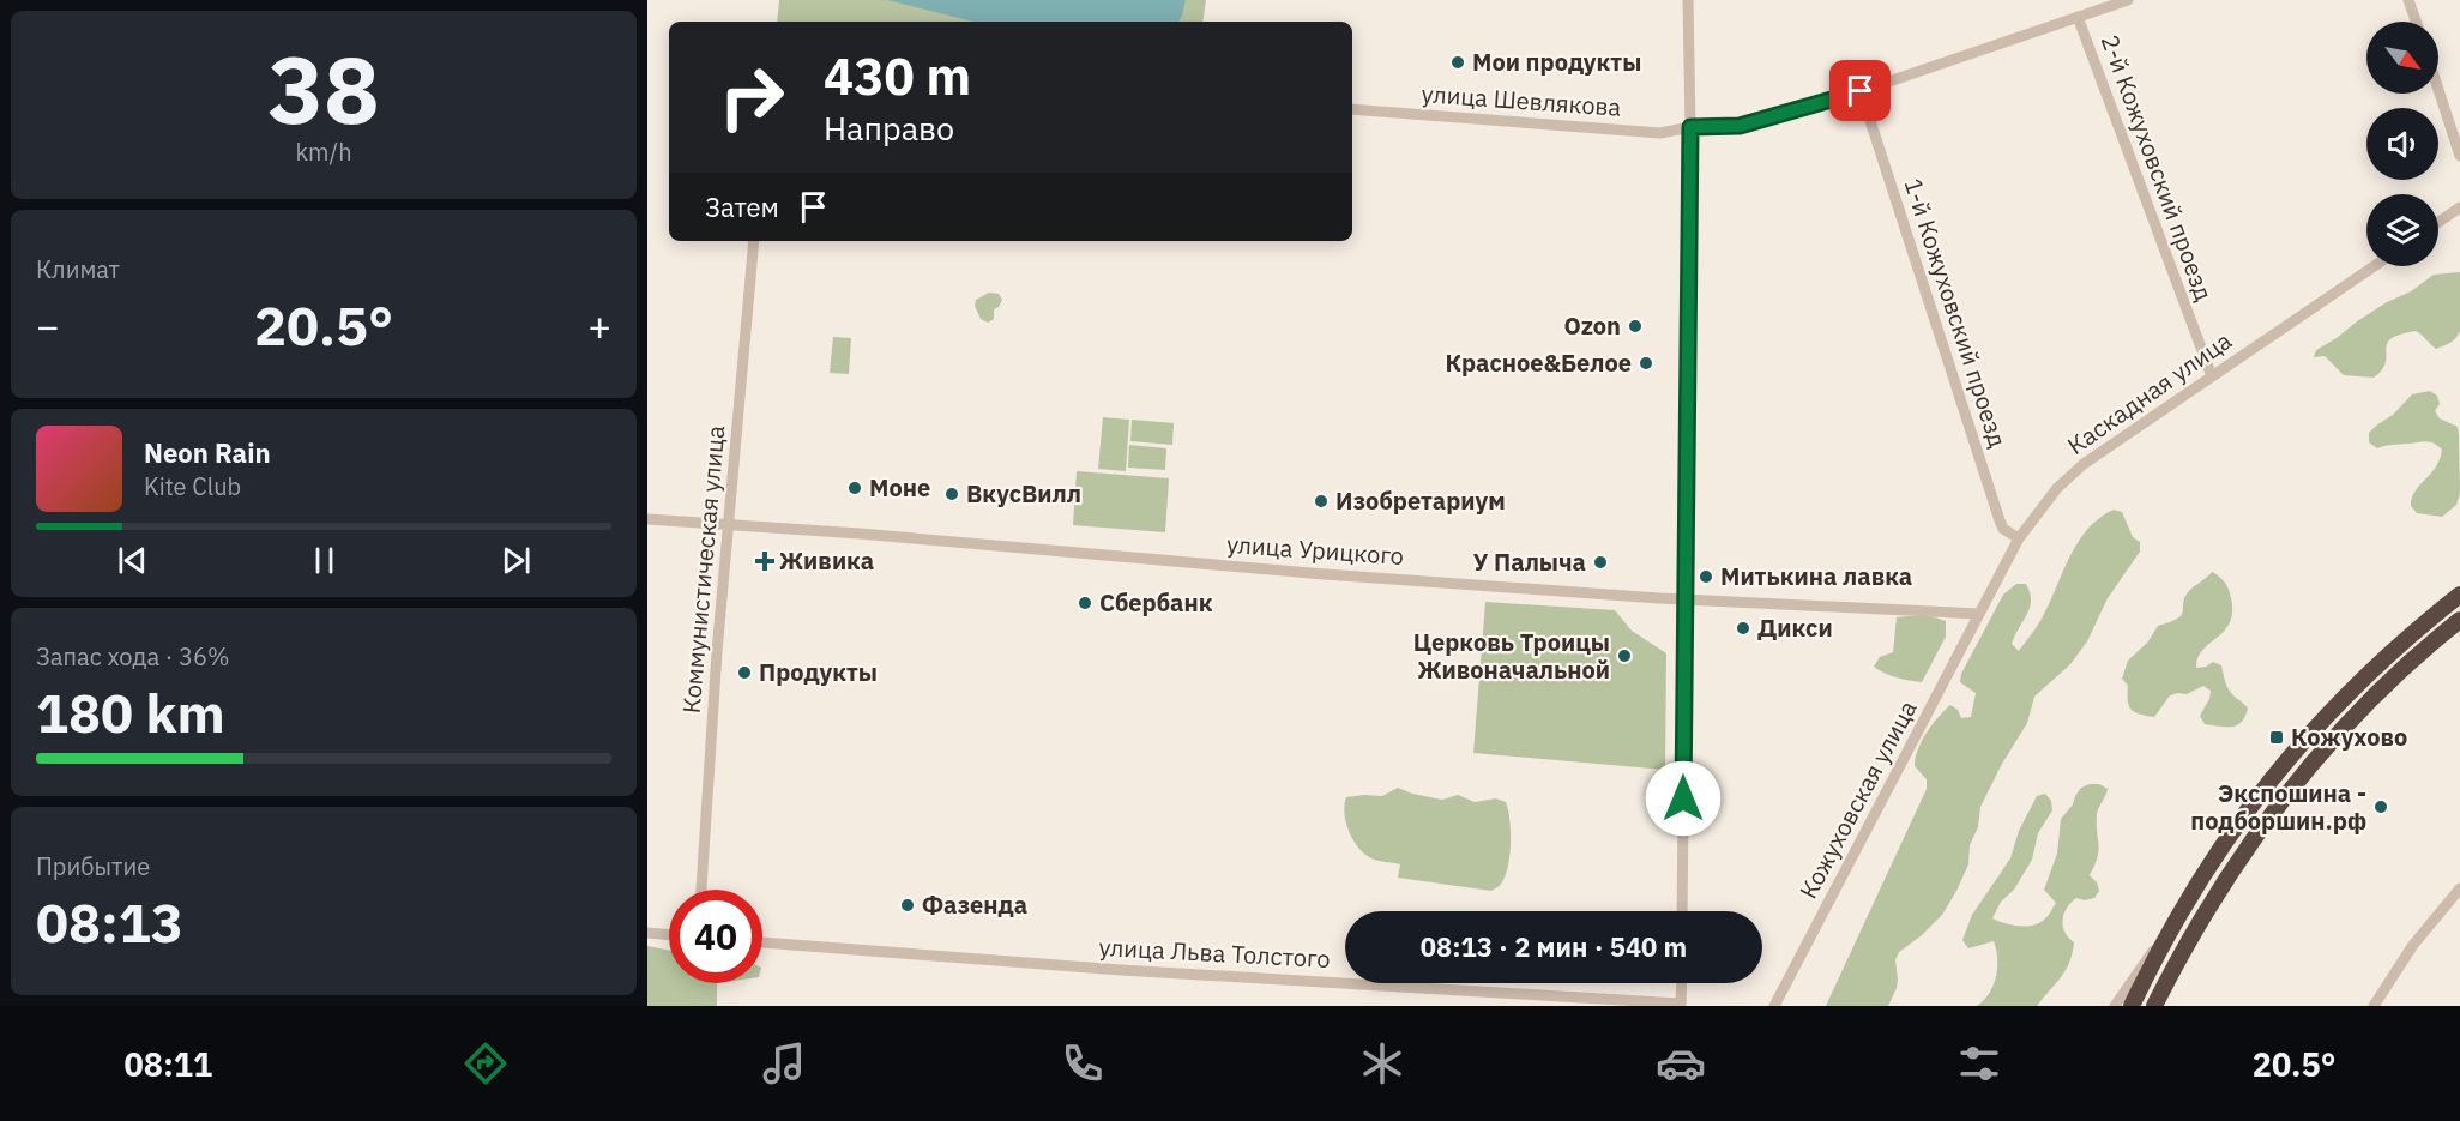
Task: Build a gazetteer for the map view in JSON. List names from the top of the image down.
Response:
{
  "streets": {
    "street": [
      "улица Шевлякова",
      "2-й Кожуховский проезд",
      "1-й Кожуховский проезд",
      "Каскадная улица",
      "улица Урицкого",
      "Коммунистическая улица",
      "Кожуховская улица",
      "улица Льва Толстого"
    ]
  },
  "crossings": [
    ["улица Шевлякова", "2-й Кожуховский проезд"],
    ["улица Шевлякова", "1-й Кожуховский проезд"],
    ["2-й Кожуховский проезд", "Каскадная улица"],
    ["1-й Кожуховский проезд", "Каскадная улица"],
    ["Каскадная улица", "улица Урицкого"],
    ["Каскадная улица", "Кожуховская улица"],
    ["улица Урицкого", "Коммунистическая улица"],
    ["улица Урицкого", "Кожуховская улица"]
  ],
  "places": {
    "other": [
      "Мои продукты",
      "Ozon",
      "Красное&Белое",
      "Моне",
      "ВкусВилл",
      "Изобретариум",
      "У Палыча",
      "Митькина лавка",
      "Сбербанк",
      "Дикси",
      "Церковь Троицы Живоначальной",
      "Продукты",
      "Экспошина - подборшин.рф",
      "Фазенда"
    ],
    "health": ["Живика"],
    "transit": ["Кожухово"]
  },
  "north": "bottom right",
  "page": {
    "tile": [
      ["38", "km/h"],
      "Климат",
      ["Запас хода · 36%", "180 km"],
      ["Прибытие", "08:13"]
    ],
    "turn": ["430 m", "Направо"],
    "then": "Затем",
    "heat": ["−", "20.5°", "+"],
    "song": ["Neon Rain", "Kite Club"],
    "limit": "40",
    "trip": "08:13 · 2 мин · 540 m",
    "tabs": ["08:11", "20.5°"]
  }
}
